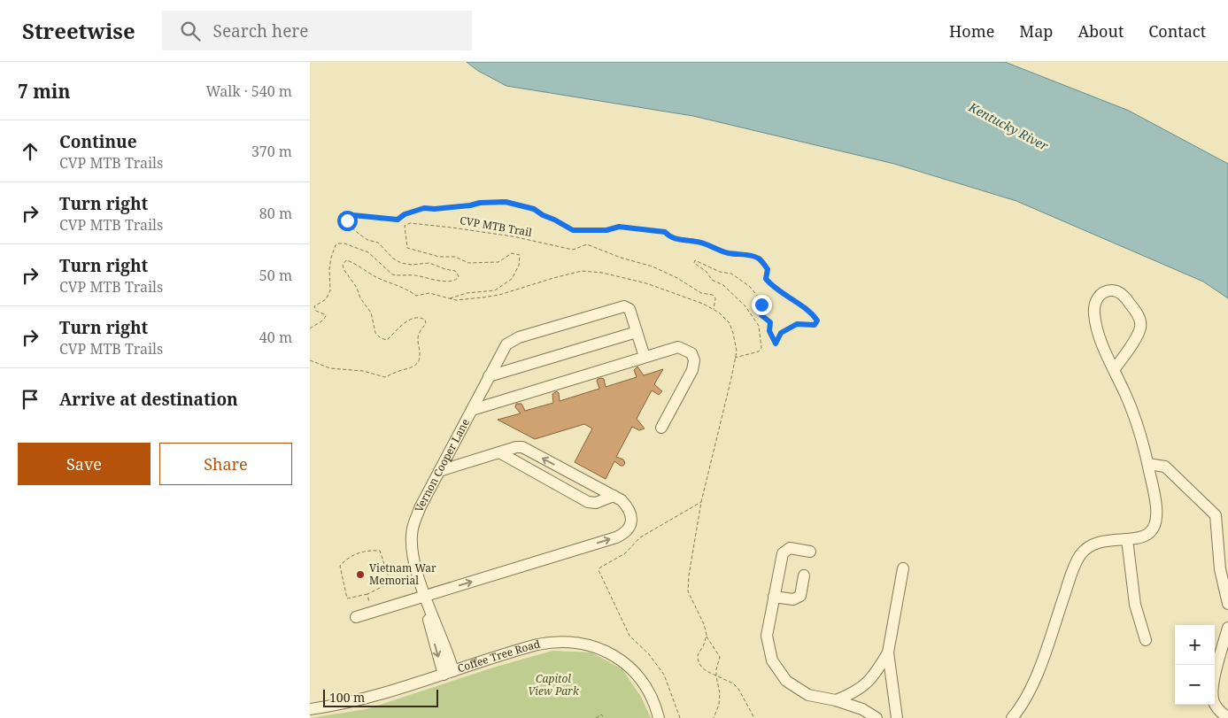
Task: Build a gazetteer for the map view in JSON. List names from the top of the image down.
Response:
{
  "streets": {
    "street": ["Vernon Cooper Lane", "Coffee Tree Road"],
    "path": ["CVP MTB Trail"]
  },
  "crossings": [
    ["Vernon Cooper Lane", "Coffee Tree Road"]
  ],
  "water": ["Kentucky River"],
  "parks": ["Capitol View Park"],
  "places": ["Vietnam War Memorial"],
  "scale_bar": "100 m",
  "page": {
    "header": "Streetwise",
    "search": "Search here",
    "nav": [
      "Home",
      "Map",
      "About",
      "Contact"
    ],
    "heading": ["7 min", "Walk · 540 m"],
    "list": [
      ["Continue", "CVP MTB Trails", "370 m"],
      ["Turn right", "CVP MTB Trails", "80 m"],
      ["Turn right", "CVP MTB Trails", "50 m"],
      ["Turn right", "CVP MTB Trails", "40 m"],
      "Arrive at destination"
    ],
    "buttons": ["Save", "Share"],
    "map_buttons": ["+", "−"],
    "scale": "100 m"
  }
}
